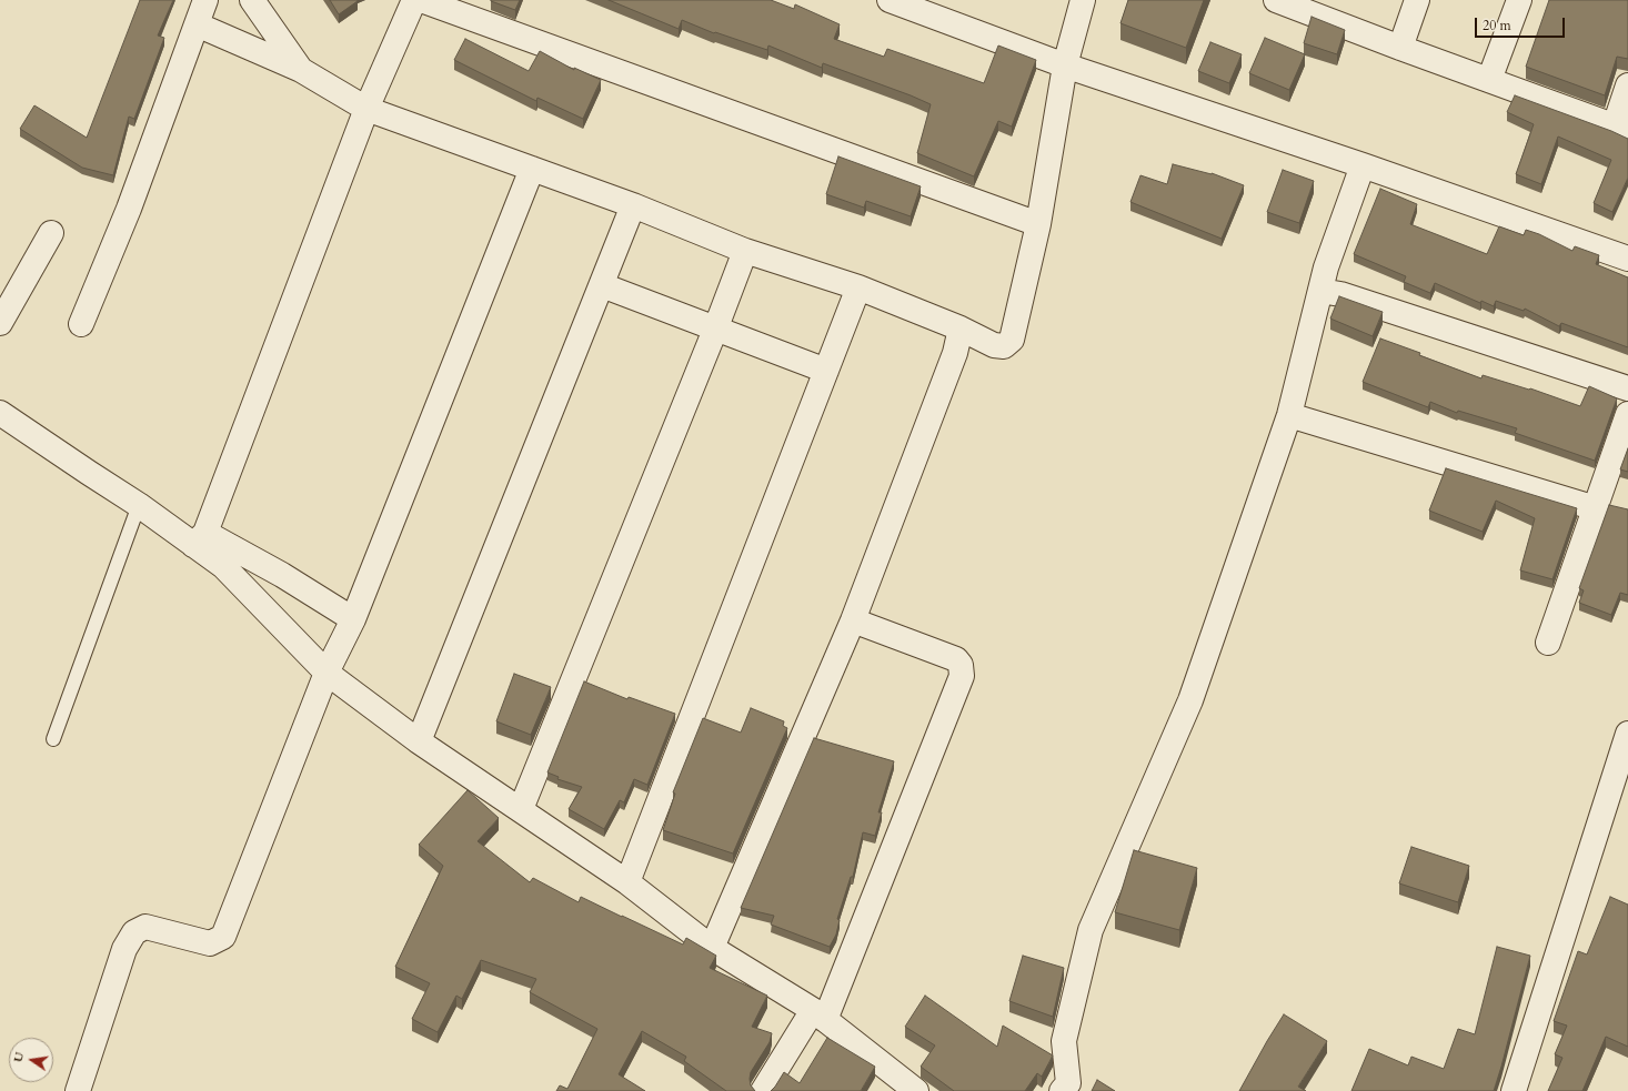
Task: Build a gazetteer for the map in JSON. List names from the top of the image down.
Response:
{
  "scale_bar": "20 m",
  "north": "left"
}
